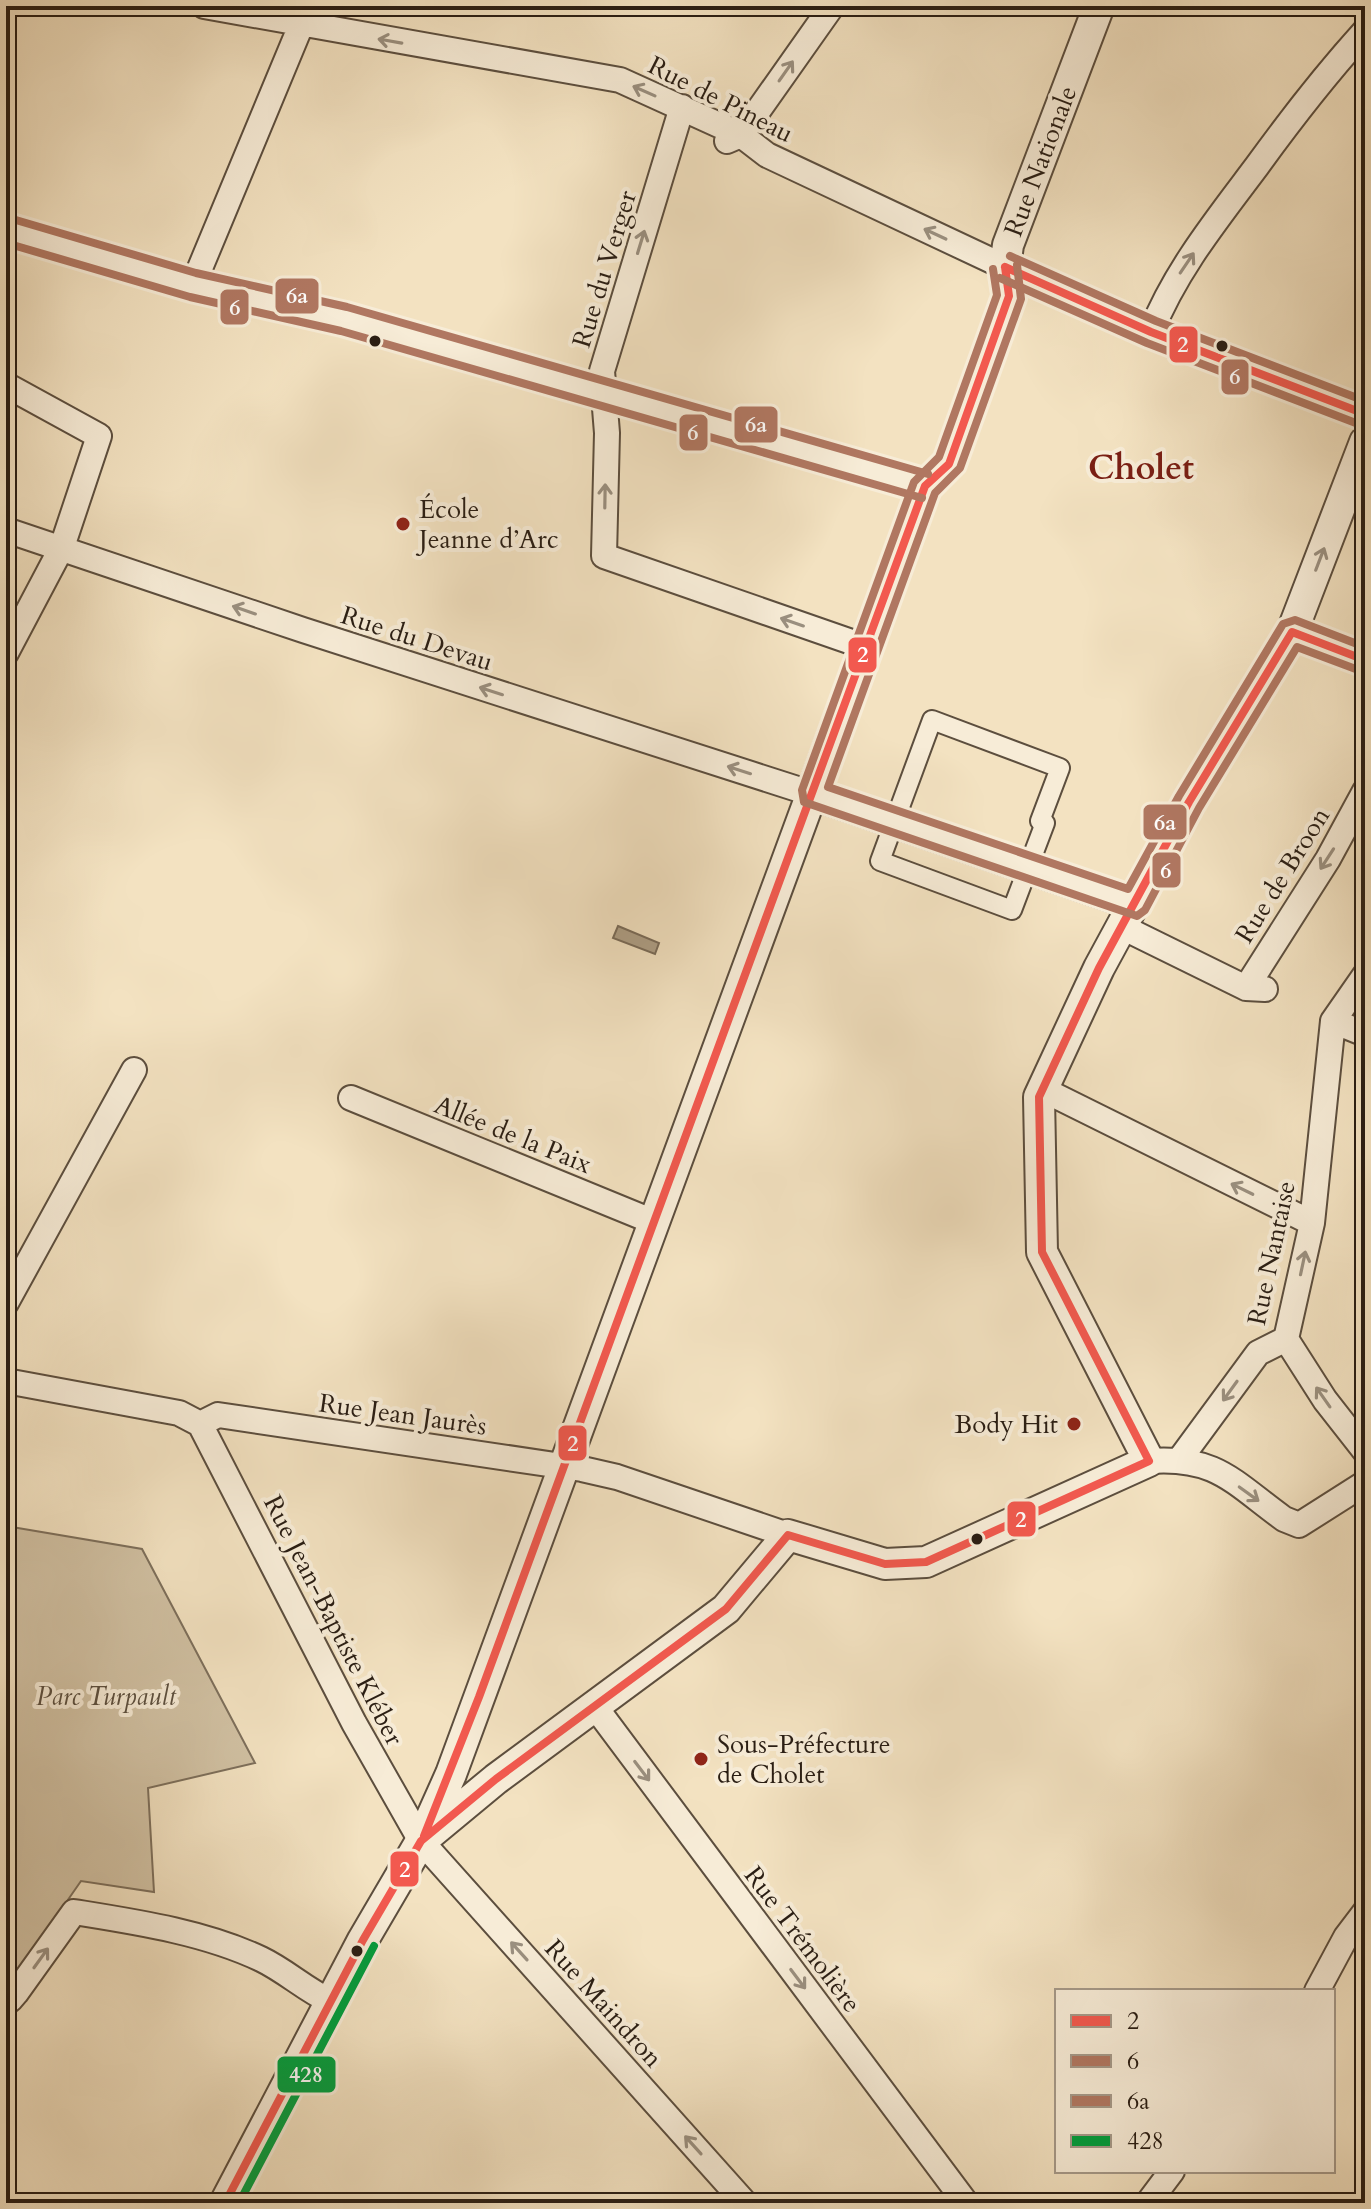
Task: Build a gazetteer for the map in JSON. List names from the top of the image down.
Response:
{
  "streets": {
    "street": [
      "Rue de Pineau",
      "Rue Nationale",
      "Rue du Verger",
      "Rue du Devau",
      "Rue de Broon",
      "Allée de la Paix",
      "Rue Nantaise",
      "Rue Jean Jaurès",
      "Rue Jean-Baptiste Kléber",
      "Rue Trémolière",
      "Rue Maindron"
    ]
  },
  "crossings": [
    ["Rue de Pineau", "Rue Nationale"],
    ["Rue de Pineau", "Rue du Verger"],
    ["Rue Nationale", "Rue du Verger"],
    ["Rue Nationale", "Rue du Devau"],
    ["Rue Nationale", "Allée de la Paix"],
    ["Rue Nationale", "Rue Jean Jaurès"],
    ["Rue Nationale", "Rue Jean-Baptiste Kléber"],
    ["Rue Nationale", "Rue Maindron"],
    ["Rue Jean Jaurès", "Rue Jean-Baptiste Kléber"],
    ["Rue Jean-Baptiste Kléber", "Rue Maindron"]
  ],
  "one_way": [
    "Rue de Pineau",
    "Rue du Devau",
    "Rue Trémolière",
    "Rue Maindron"
  ],
  "districts": ["Cholet"],
  "parks": ["Parc Turpault"],
  "places": ["École Jeanne d’Arc", "Body Hit", "Sous-Préfecture de Cholet"],
  "lines": [
    "transit line 6a",
    "transit line 6",
    "transit line 2",
    "transit line 428"
  ],
  "legend": [
    "2",
    "6",
    "6a",
    "428"
  ]
}
